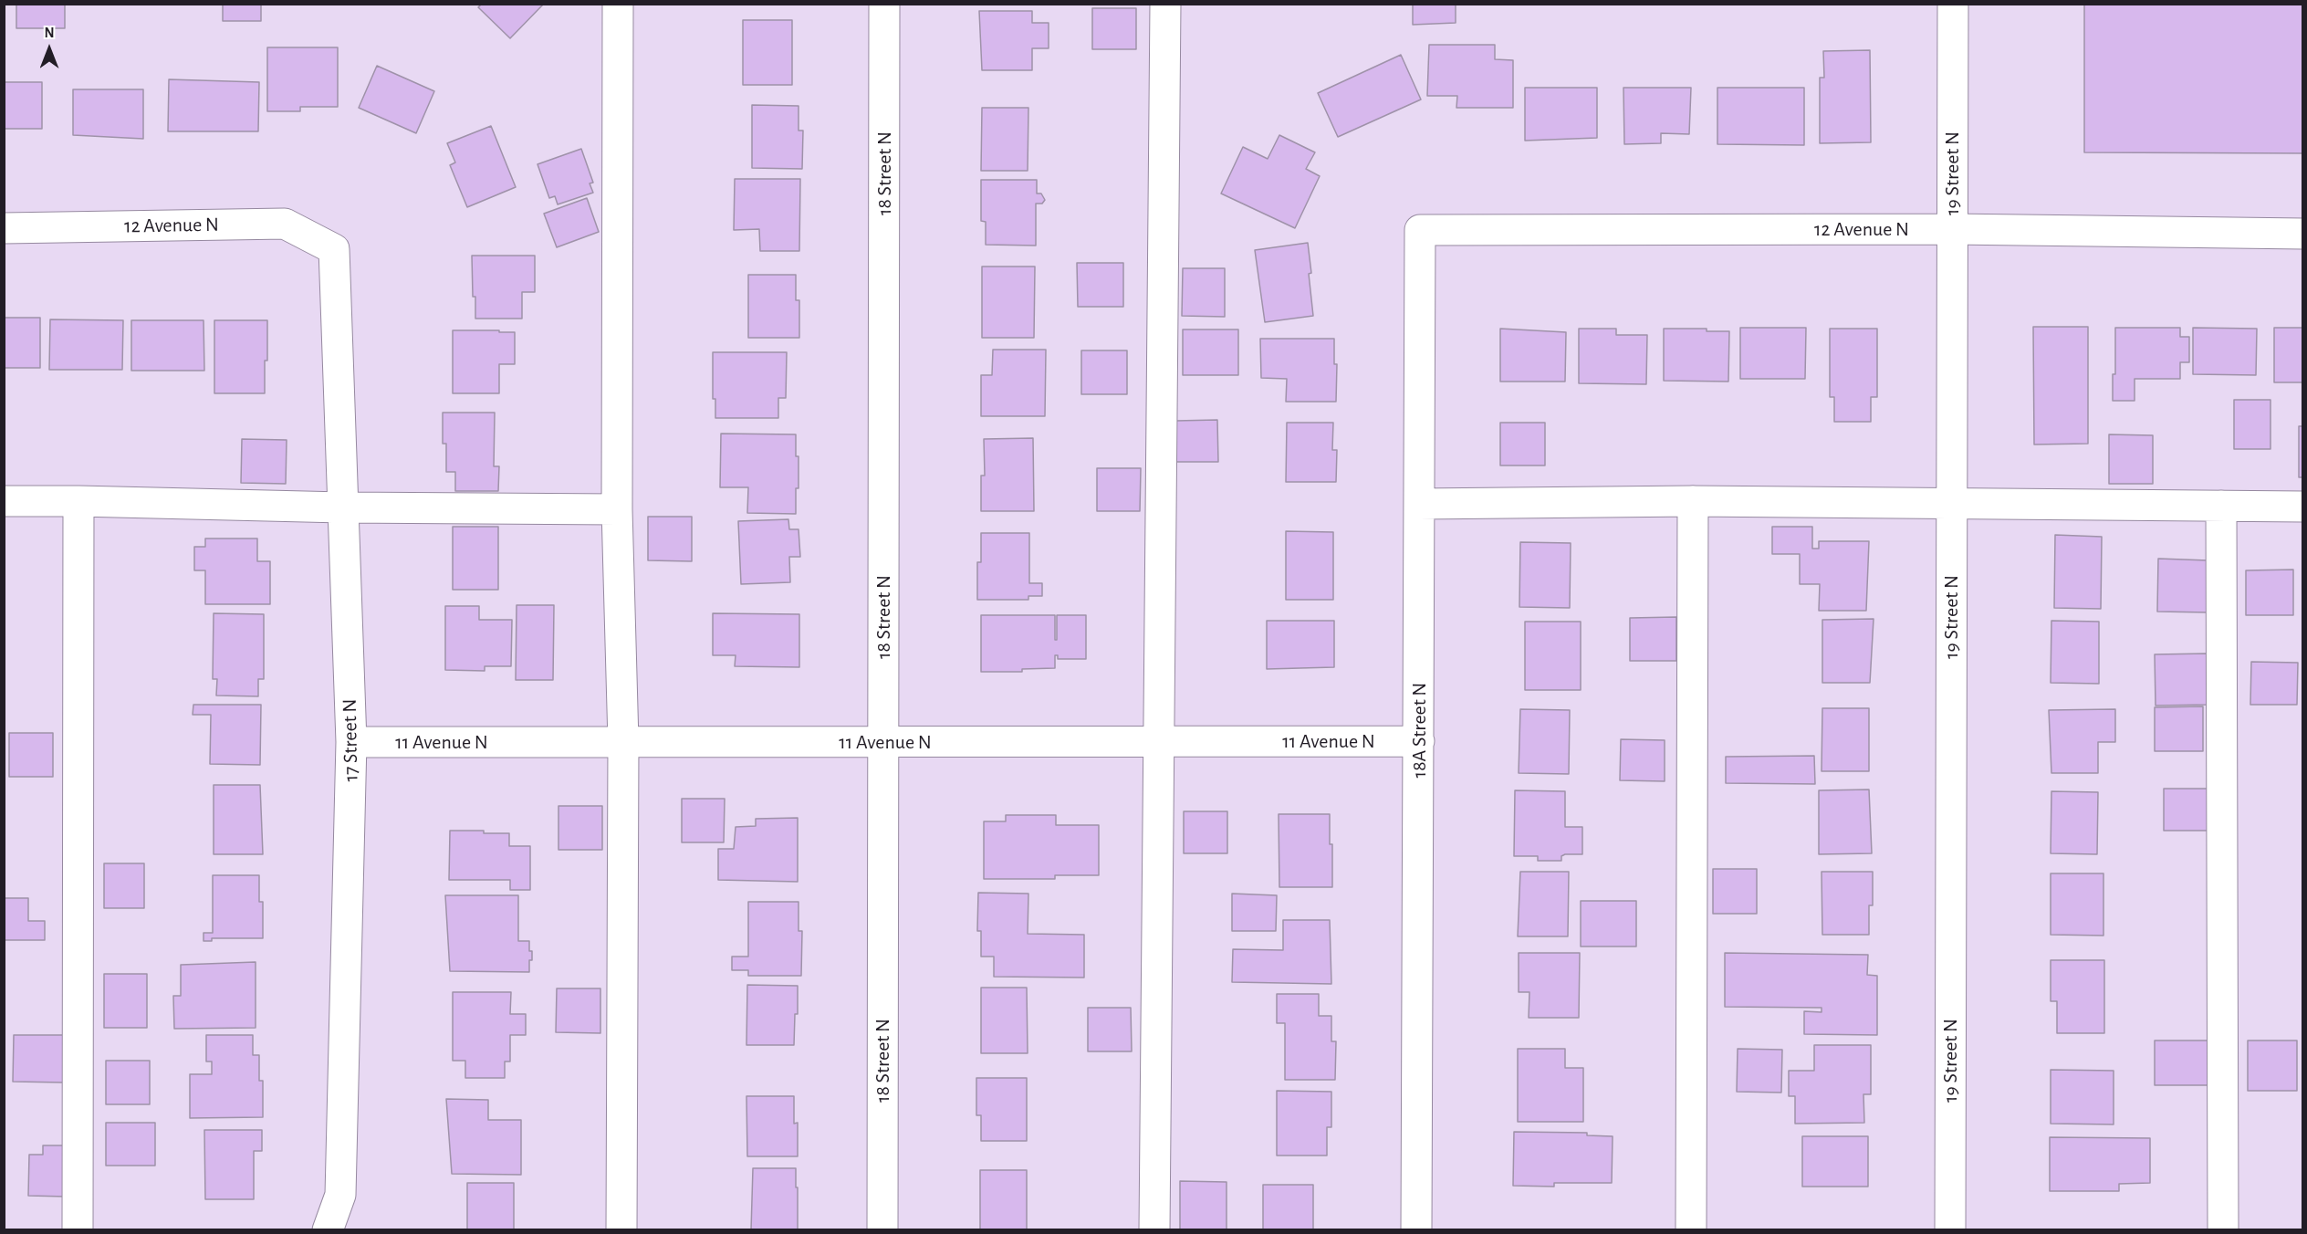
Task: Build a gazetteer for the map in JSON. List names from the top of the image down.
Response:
{
  "streets": {
    "street": [
      "18 Street N",
      "19 Street N",
      "12 Avenue N",
      "18A Street N",
      "17 Street N",
      "11 Avenue N"
    ]
  },
  "crossings": [
    ["18 Street N", "11 Avenue N"],
    ["19 Street N", "12 Avenue N"],
    ["12 Avenue N", "18A Street N"],
    ["12 Avenue N", "17 Street N"],
    ["18A Street N", "11 Avenue N"],
    ["17 Street N", "11 Avenue N"]
  ],
  "north": "top"
}
